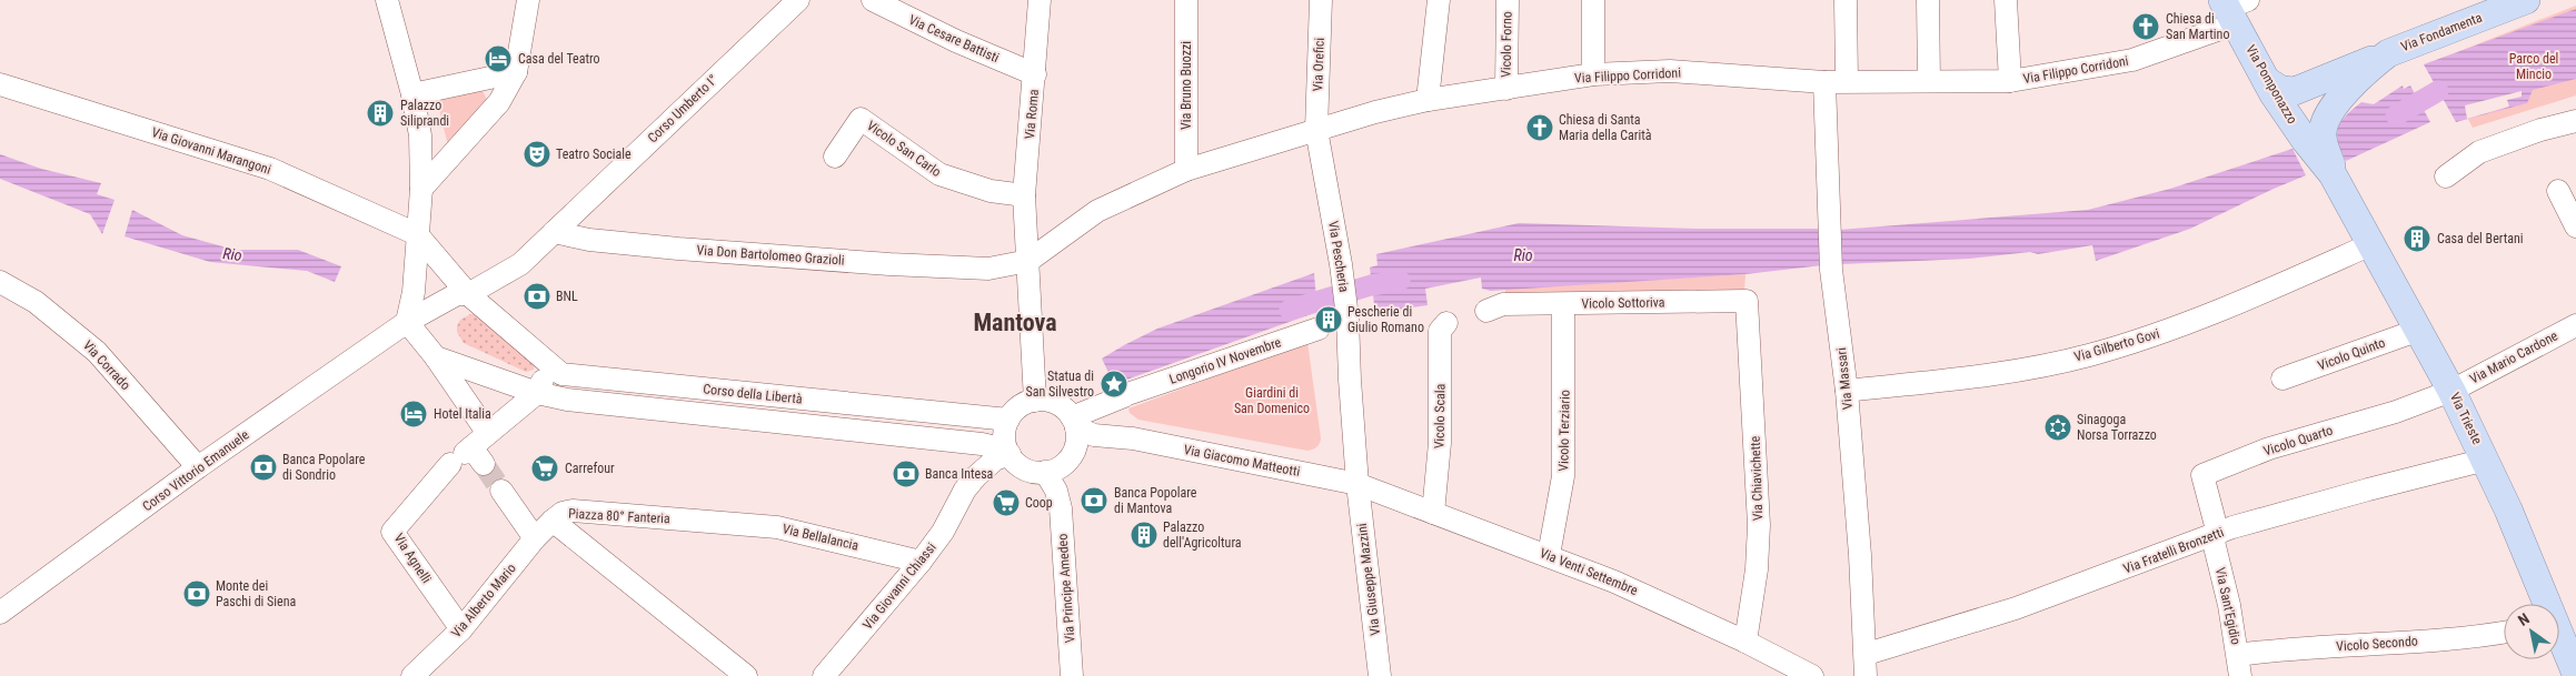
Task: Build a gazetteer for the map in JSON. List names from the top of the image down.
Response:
{
  "streets": {
    "main road": ["Via Fondamenta", "Via Pomponazzo", "Via Trieste"],
    "street": [
      "Via Cesare Battisti",
      "Vicolo Forno",
      "Via Orefici",
      "Via Filippo Corridoni",
      "Via Bruno Buozzi",
      "Corso Umberto I°",
      "Via Roma",
      "Vicolo San Carlo",
      "Via Giovanni Marangoni",
      "Via Don Bartolomeo Grazioli",
      "Via Pescheria",
      "Vicolo Sottoriva",
      "Via Gilberto Govi",
      "Vicolo Quinto",
      "Via Mario Cardone",
      "Longorio IV Novembre",
      "Via Corrado",
      "Via Massari",
      "Corso della Libertà",
      "Vicolo Scala",
      "Vicolo Terziario",
      "Vicolo Quarto",
      "Via Giacomo Matteotti",
      "Corso Vittorio Emanuele",
      "Via Chiavichette",
      "Piazza 80° Fanteria",
      "Via Bellalancia",
      "Via Fratelli Bronzetti",
      "Via Agnelli",
      "Via Venti Settembre",
      "Via Giuseppe Mazzini",
      "Via Giovanni Chiassi",
      "Via Principe Amedeo",
      "Via Alberto Mario",
      "Via Sant'Egidio",
      "Vicolo Secondo"
    ]
  },
  "crossings": [
    ["Via Fondamenta", "Via Pomponazzo"],
    ["Via Fondamenta", "Via Trieste"],
    ["Via Cesare Battisti", "Via Roma"],
    ["Vicolo Forno", "Via Filippo Corridoni"],
    ["Via Orefici", "Via Filippo Corridoni"],
    ["Via Orefici", "Via Pescheria"],
    ["Via Filippo Corridoni", "Via Pomponazzo"],
    ["Via Filippo Corridoni", "Via Bruno Buozzi"],
    ["Via Filippo Corridoni", "Via Roma"],
    ["Via Filippo Corridoni", "Via Don Bartolomeo Grazioli"],
    ["Via Filippo Corridoni", "Via Pescheria"],
    ["Via Filippo Corridoni", "Via Massari"],
    ["Via Pomponazzo", "Via Trieste"],
    ["Corso Umberto I°", "Via Don Bartolomeo Grazioli"],
    ["Corso Umberto I°", "Corso Vittorio Emanuele"],
    ["Via Roma", "Vicolo San Carlo"],
    ["Via Roma", "Via Don Bartolomeo Grazioli"],
    ["Via Roma", "Longorio IV Novembre"],
    ["Via Roma", "Corso della Libertà"],
    ["Via Roma", "Via Giacomo Matteotti"],
    ["Via Roma", "Via Giovanni Chiassi"],
    ["Via Roma", "Via Principe Amedeo"],
    ["Via Pescheria", "Via Giacomo Matteotti"],
    ["Via Pescheria", "Via Venti Settembre"],
    ["Via Pescheria", "Via Giuseppe Mazzini"],
    ["Vicolo Sottoriva", "Vicolo Terziario"],
    ["Vicolo Sottoriva", "Via Chiavichette"],
    ["Via Gilberto Govi", "Via Massari"],
    ["Via Gilberto Govi", "Via Trieste"],
    ["Vicolo Quinto", "Via Trieste"],
    ["Via Mario Cardone", "Via Trieste"],
    ["Via Mario Cardone", "Vicolo Quarto"],
    ["Longorio IV Novembre", "Corso della Libertà"],
    ["Longorio IV Novembre", "Via Giacomo Matteotti"],
    ["Longorio IV Novembre", "Via Giovanni Chiassi"],
    ["Longorio IV Novembre", "Via Principe Amedeo"],
    ["Via Corrado", "Corso Vittorio Emanuele"],
    ["Via Massari", "Via Fratelli Bronzetti"],
    ["Corso della Libertà", "Via Giacomo Matteotti"],
    ["Corso della Libertà", "Via Giovanni Chiassi"],
    ["Corso della Libertà", "Via Principe Amedeo"],
    ["Vicolo Scala", "Via Venti Settembre"],
    ["Via Trieste", "Vicolo Quarto"],
    ["Via Trieste", "Via Fratelli Bronzetti"],
    ["Vicolo Terziario", "Via Venti Settembre"],
    ["Vicolo Quarto", "Via Fratelli Bronzetti"],
    ["Vicolo Quarto", "Via Sant'Egidio"],
    ["Via Giacomo Matteotti", "Via Venti Settembre"],
    ["Via Giacomo Matteotti", "Via Giuseppe Mazzini"],
    ["Via Giacomo Matteotti", "Via Giovanni Chiassi"],
    ["Via Giacomo Matteotti", "Via Principe Amedeo"],
    ["Via Chiavichette", "Via Venti Settembre"],
    ["Piazza 80° Fanteria", "Via Bellalancia"],
    ["Piazza 80° Fanteria", "Via Alberto Mario"],
    ["Via Bellalancia", "Via Giovanni Chiassi"],
    ["Via Fratelli Bronzetti", "Via Sant'Egidio"],
    ["Via Agnelli", "Via Alberto Mario"],
    ["Via Venti Settembre", "Via Giuseppe Mazzini"],
    ["Via Giovanni Chiassi", "Via Principe Amedeo"],
    ["Via Sant'Egidio", "Vicolo Secondo"]
  ],
  "districts": ["Mantova"],
  "water": ["Rio"],
  "parks": ["Parco del Mincio", "Giardini di San Domenico"],
  "places": {
    "church": ["Chiesa di San Martino", "Chiesa di Santa Maria della Carità"],
    "hotel": ["Casa del Teatro", "Hotel Italia"],
    "building": [
      "Palazzo Siliprandi",
      "Casa del Bertani",
      "Pescherie di Giulio Romano",
      "Palazzo dell'Agricoltura"
    ],
    "theatre": ["Teatro Sociale"],
    "bank": [
      "BNL",
      "Banca Popolare di Sondrio",
      "Banca Intesa",
      "Banca Popolare di Mantova",
      "Monte dei Paschi di Siena"
    ],
    "place": ["Statua di San Silvestro"],
    "synagogue": ["Sinagoga Norsa Torrazzo"],
    "supermarket": ["Carrefour", "Coop"]
  },
  "north": "top left"
}
